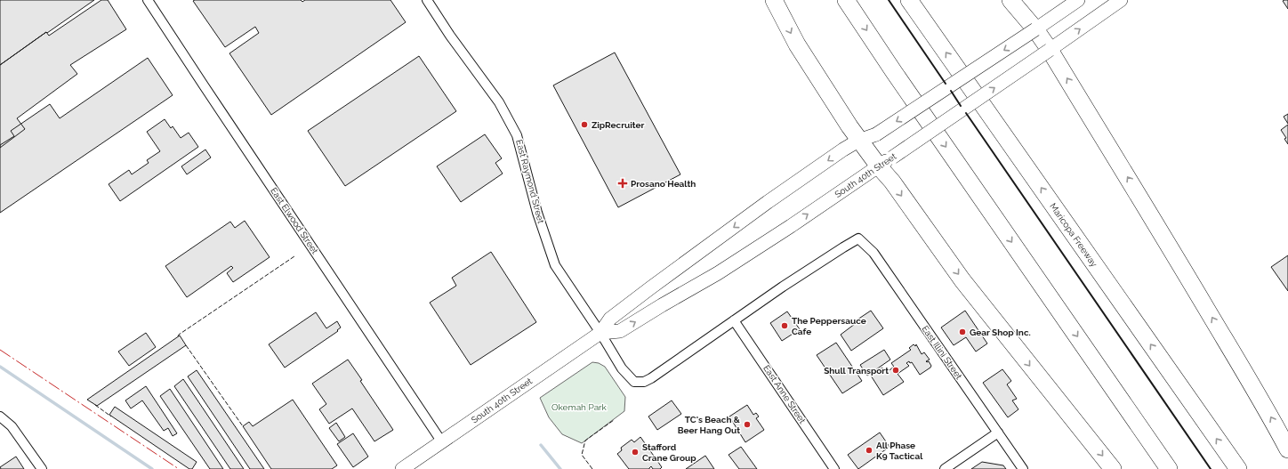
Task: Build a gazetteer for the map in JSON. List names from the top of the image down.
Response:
{
  "streets": {
    "highway": ["Maricopa Freeway"],
    "main road": ["South 40th Street"],
    "street": [
      "East Raymond Street",
      "East Elwood Street",
      "East Illini Street",
      "East Anne Street"
    ]
  },
  "crossings": [
    ["South 40th Street", "East Raymond Street"],
    ["South 40th Street", "East Elwood Street"],
    ["East Illini Street", "East Anne Street"]
  ],
  "parks": ["Okemah Park"],
  "places": {
    "other": [
      "ZipRecruiter",
      "The Peppersauce Cafe",
      "Gear Shop Inc.",
      "Shull Transport",
      "TC's Beach & Beer Hang Out",
      "All Phase K9 Tactical",
      "Stafford Crane Group"
    ],
    "health": ["Prosano Health"]
  }
}
